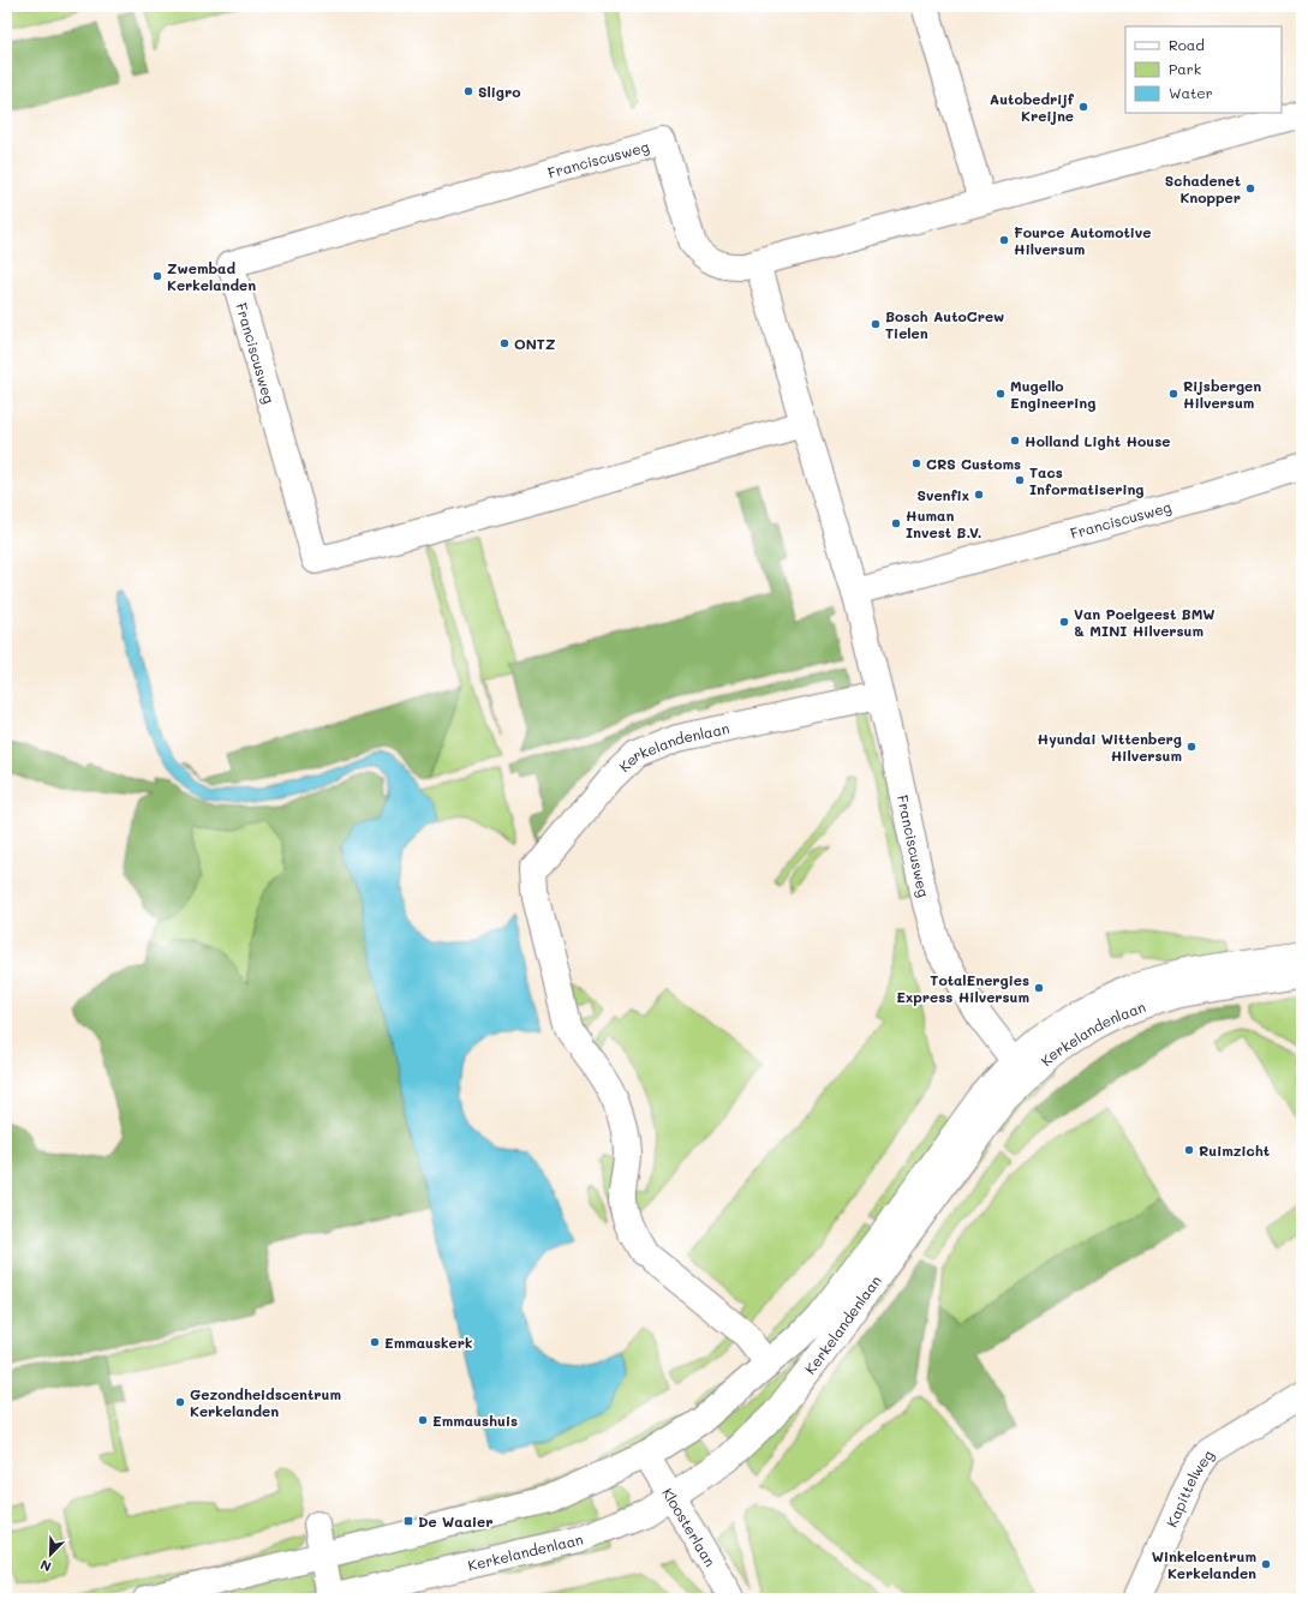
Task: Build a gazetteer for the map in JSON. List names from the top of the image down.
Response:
{
  "streets": {
    "street": [
      "Franciscusweg",
      "Kerkelandenlaan",
      "Kapittelweg",
      "Kloosterlaan"
    ]
  },
  "crossings": [
    ["Franciscusweg", "Kerkelandenlaan"],
    ["Kerkelandenlaan", "Kloosterlaan"]
  ],
  "places": {
    "other": [
      "Sligro",
      "Autobedrijf Kreijne",
      "Schadenet Knopper",
      "Fource Automotive Hilversum",
      "Zwembad Kerkelanden",
      "Bosch AutoCrew Tielen",
      "ONTZ",
      "Mugello Engineering",
      "Rijsbergen Hilversum",
      "Holland Light House",
      "CRS Customs",
      "Tacs Informatisering",
      "Svenfix",
      "Human Invest B.V.",
      "Van Poelgeest BMW & MINI Hilversum",
      "Hyundai Wittenberg Hilversum",
      "TotalEnergies Express Hilversum",
      "Ruimzicht",
      "Emmauskerk",
      "Gezondheidscentrum Kerkelanden",
      "Emmaushuis",
      "Winkelcentrum Kerkelanden"
    ],
    "transit": ["De Waaier"]
  },
  "legend": ["Road", "Park", "Water"],
  "north": "bottom left"
}
